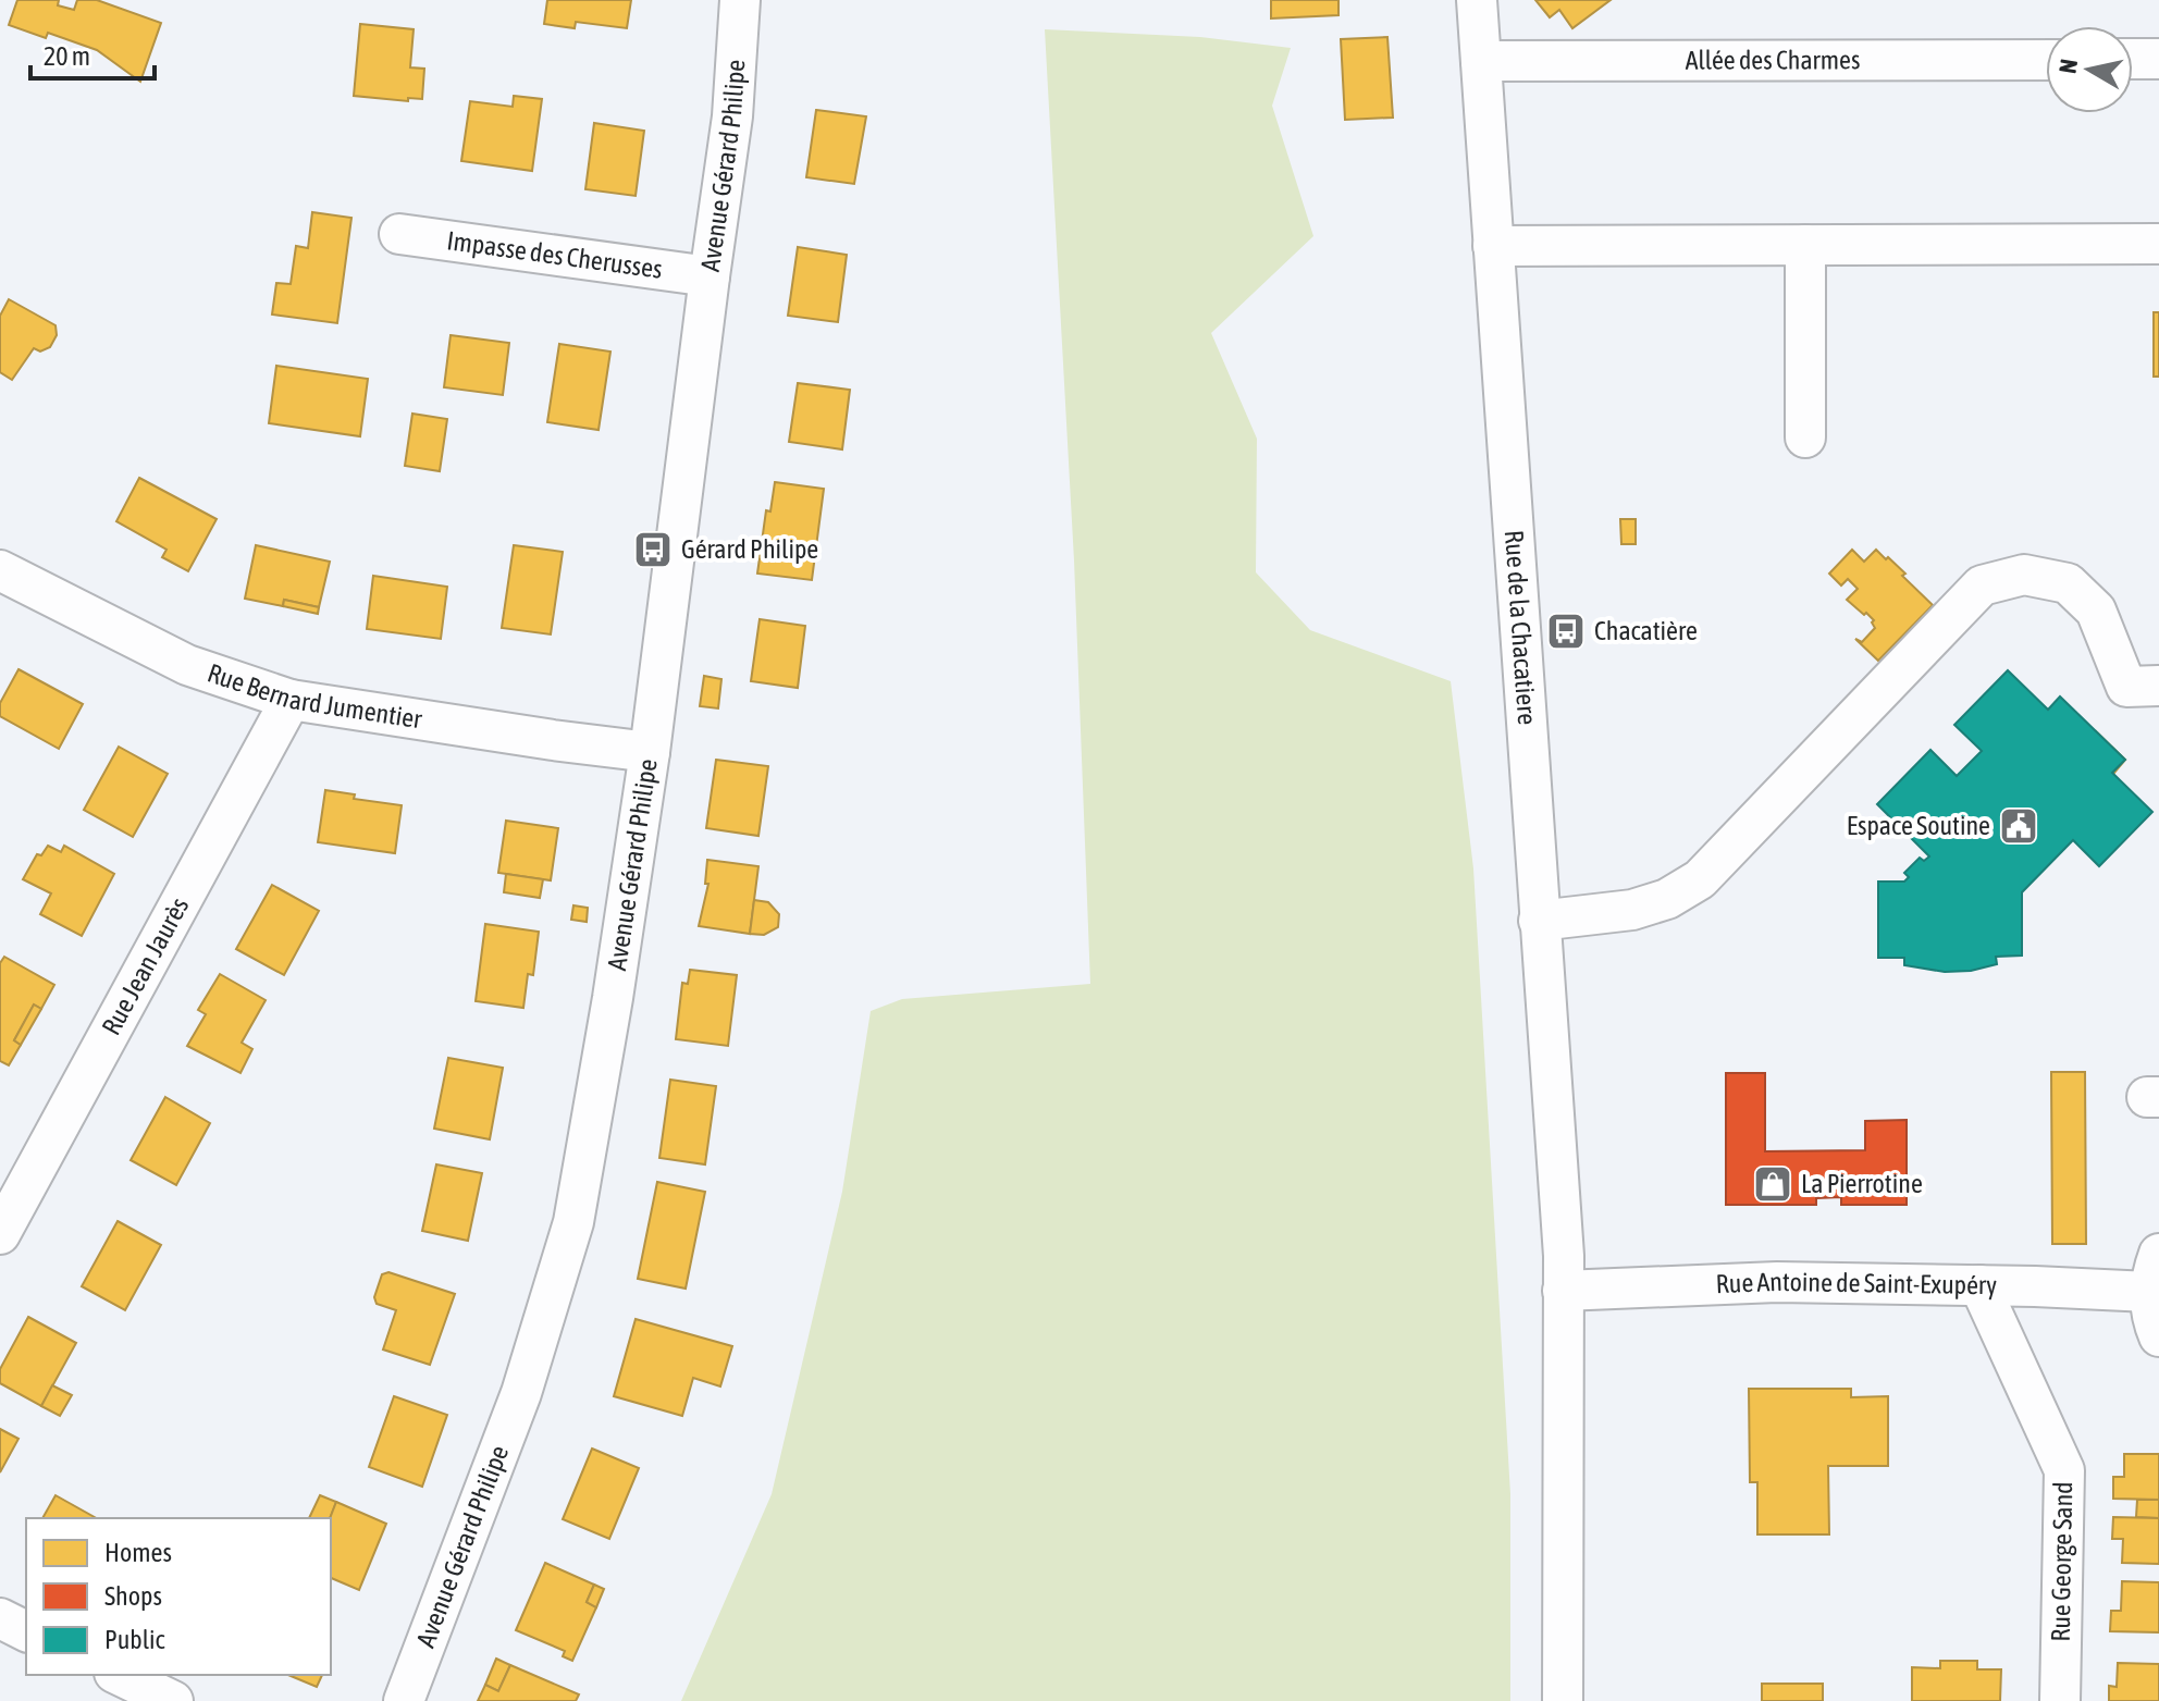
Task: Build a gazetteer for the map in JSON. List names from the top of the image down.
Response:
{
  "streets": {
    "street": [
      "Allée des Charmes",
      "Avenue Gérard Philipe",
      "Impasse des Cherusses",
      "Rue de la Chacatiere",
      "Rue Bernard Jumentier",
      "Rue Jean Jaurès",
      "Rue Antoine de Saint-Exupéry",
      "Rue George Sand"
    ]
  },
  "crossings": [
    ["Allée des Charmes", "Rue de la Chacatiere"],
    ["Avenue Gérard Philipe", "Impasse des Cherusses"],
    ["Avenue Gérard Philipe", "Rue Bernard Jumentier"],
    ["Rue de la Chacatiere", "Rue Antoine de Saint-Exupéry"],
    ["Rue Bernard Jumentier", "Rue Jean Jaurès"],
    ["Rue Antoine de Saint-Exupéry", "Rue George Sand"]
  ],
  "places": {
    "bus stop": ["Gérard Philipe", "Chacatière"],
    "public building": ["Espace Soutine"],
    "shop": ["La Pierrotine"]
  },
  "legend": ["Homes", "Shops", "Public"],
  "scale_bar": "20 m",
  "north": "left"
}
